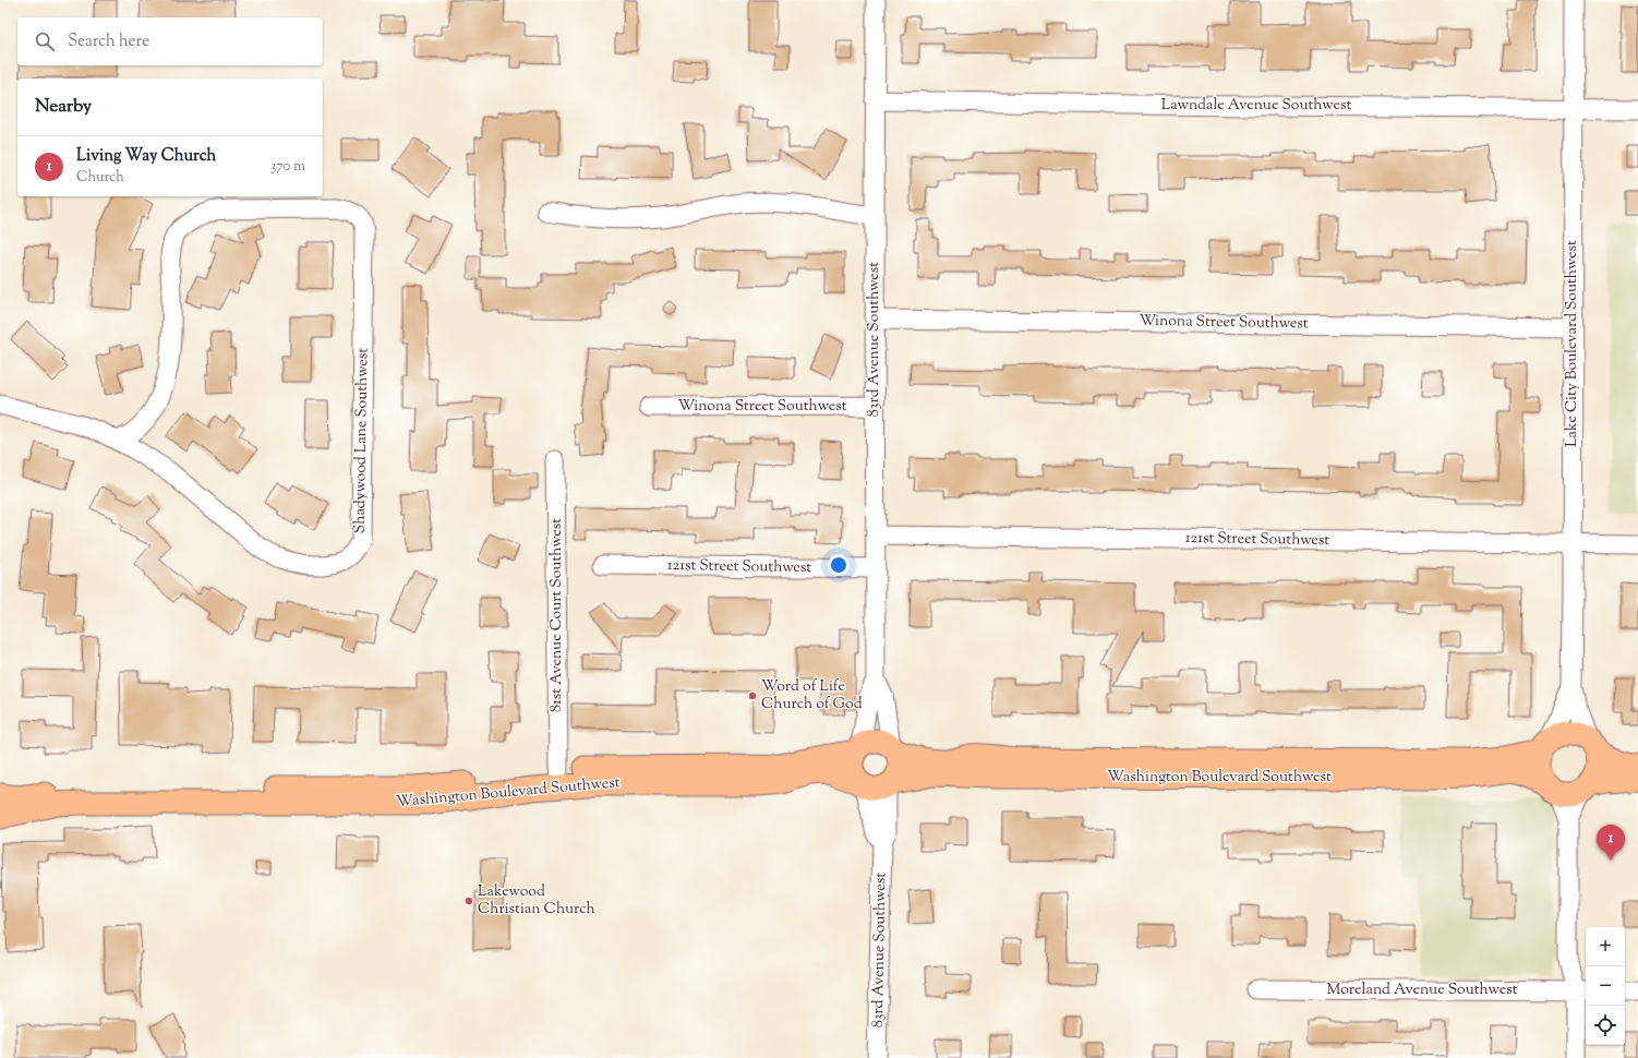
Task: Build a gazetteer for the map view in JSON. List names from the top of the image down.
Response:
{
  "streets": {
    "main road": ["Washington Boulevard Southwest"],
    "street": [
      "Lawndale Avenue Southwest",
      "Winona Street Southwest",
      "83rd Avenue Southwest",
      "Lake City Boulevard Southwest",
      "Shadywood Lane Southwest",
      "121st Street Southwest",
      "81st Avenue Court Southwest",
      "Moreland Avenue Southwest"
    ]
  },
  "crossings": [
    ["Lawndale Avenue Southwest", "83rd Avenue Southwest"],
    ["Lawndale Avenue Southwest", "Lake City Boulevard Southwest"],
    ["Winona Street Southwest", "83rd Avenue Southwest"],
    ["Winona Street Southwest", "Lake City Boulevard Southwest"],
    ["83rd Avenue Southwest", "121st Street Southwest"],
    ["83rd Avenue Southwest", "Washington Boulevard Southwest"],
    ["Lake City Boulevard Southwest", "121st Street Southwest"],
    ["Lake City Boulevard Southwest", "Washington Boulevard Southwest"],
    ["81st Avenue Court Southwest", "Washington Boulevard Southwest"]
  ],
  "places": ["Word of Life Church of God", "Lakewood Christian Church"],
  "page": {
    "search": "Search here",
    "heading": "Nearby",
    "list": [
      {
        "mark": "1",
        "name": "Living Way Church",
        "note": "Church",
        "value": "370 m"
      }
    ],
    "pins": "1",
    "map_buttons": ["+", "−"]
  }
}
